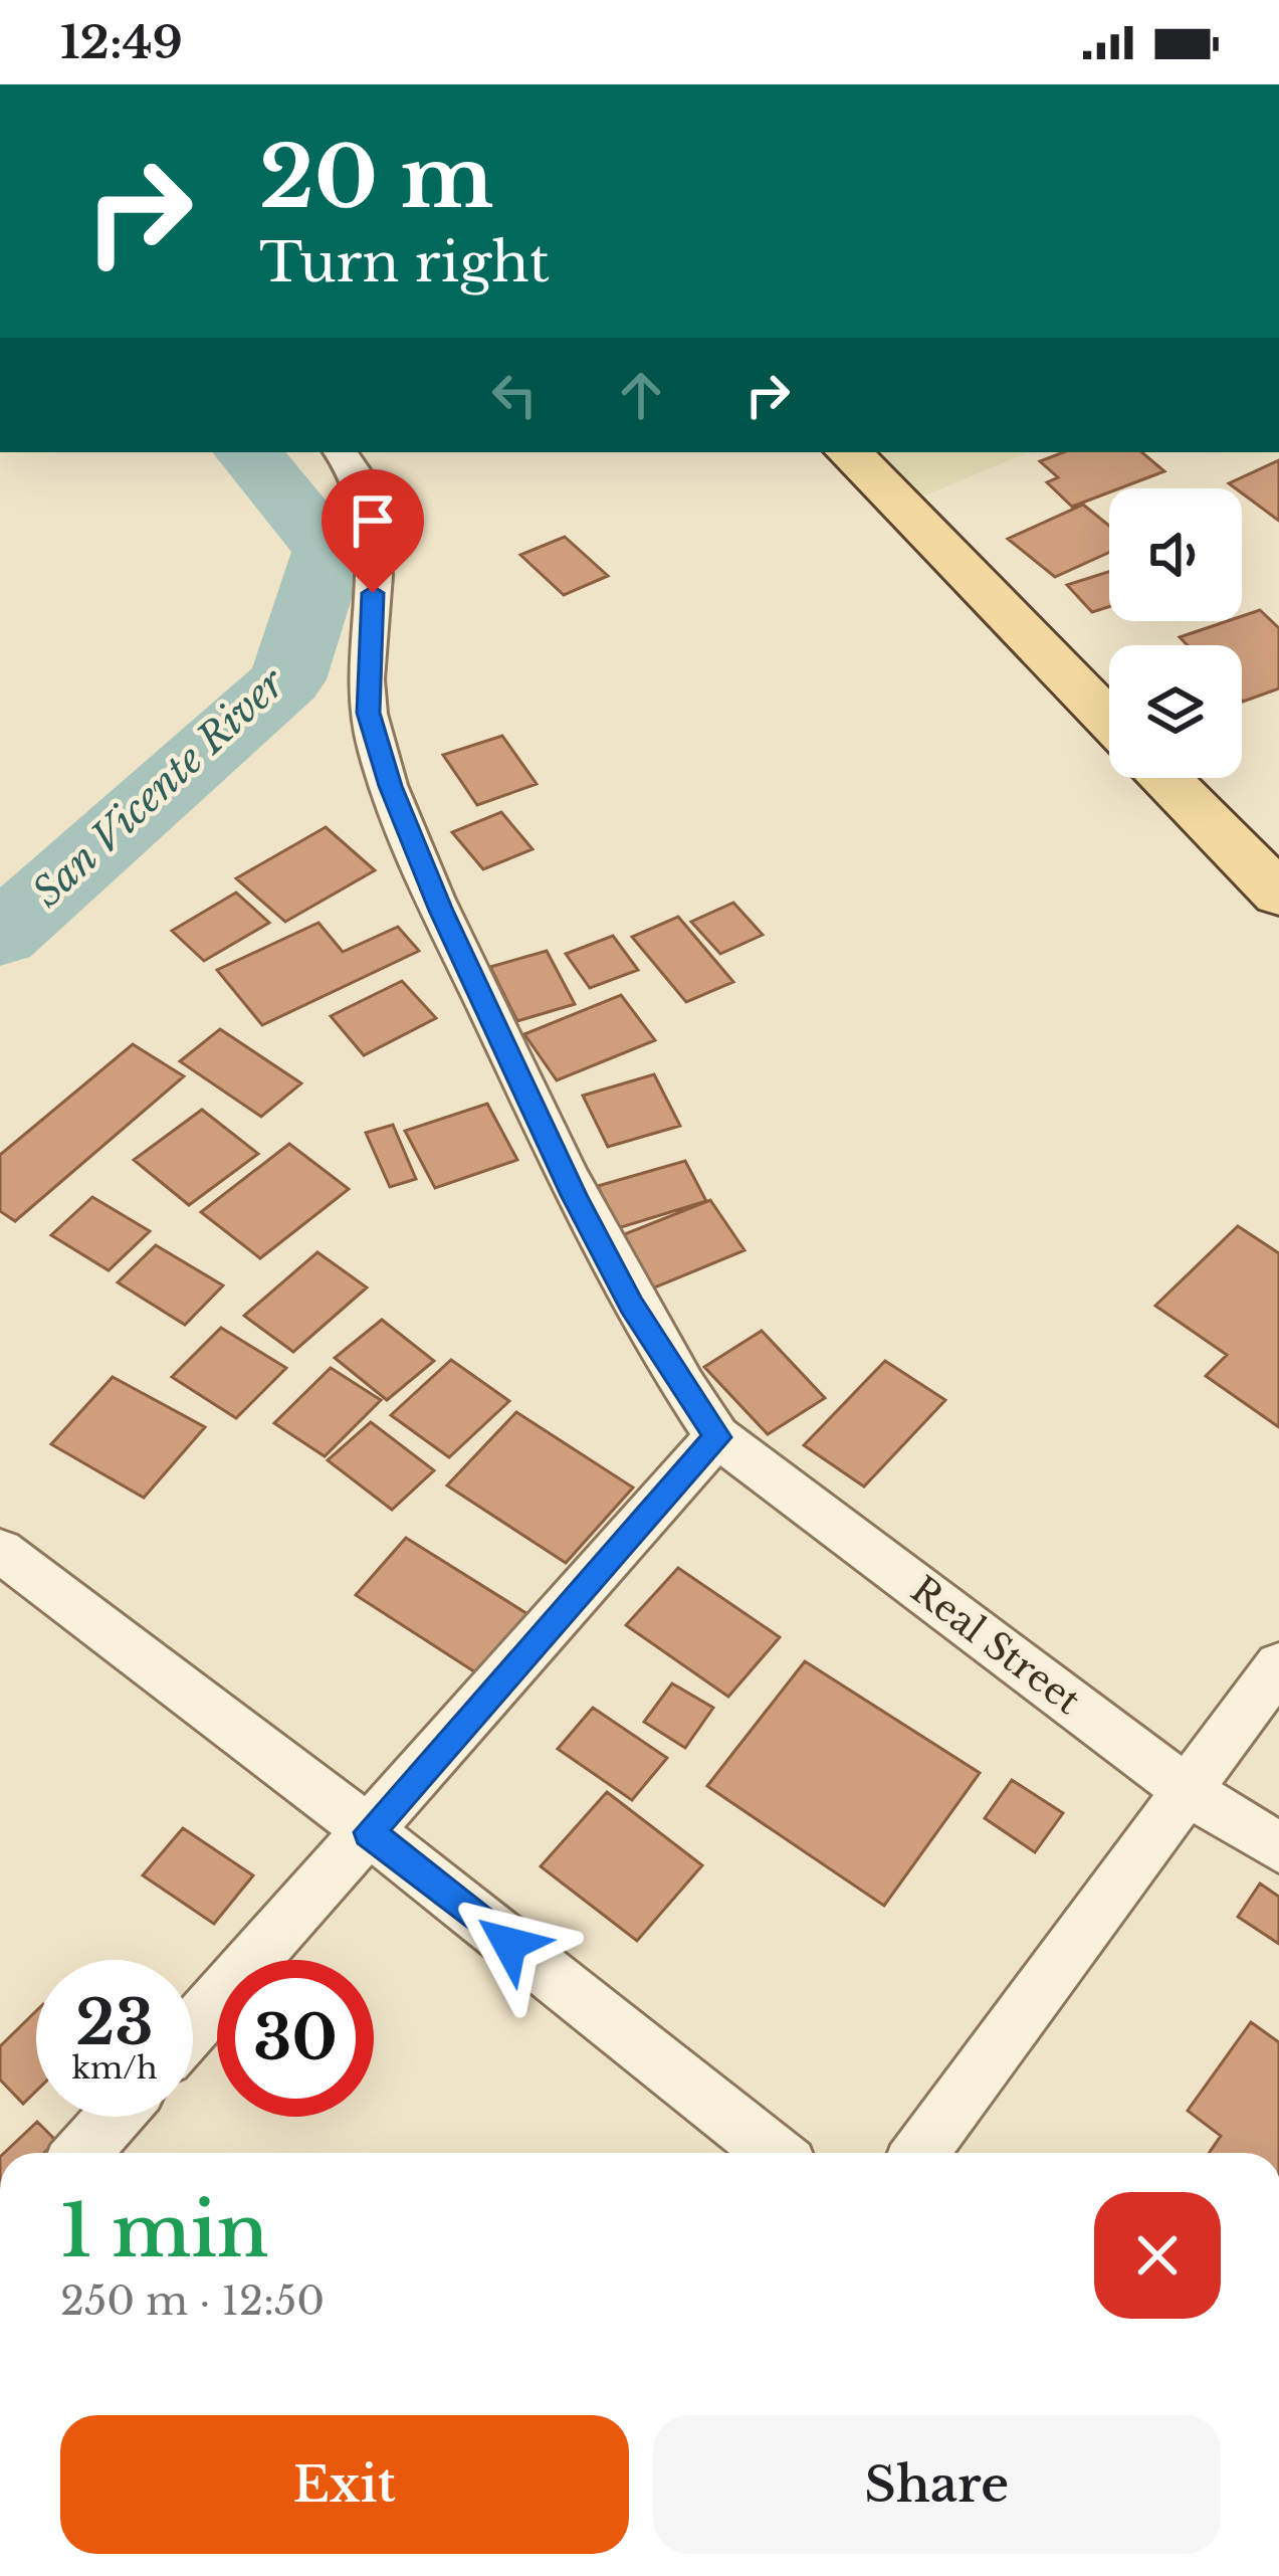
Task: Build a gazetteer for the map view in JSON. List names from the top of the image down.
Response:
{
  "streets": {
    "street": ["Real Street"]
  },
  "water": ["San Vicente River"],
  "page": {
    "status": "12:49",
    "turn": ["20 m", "Turn right"],
    "speed": "23 km/h",
    "limit": "30",
    "heading": ["1 min", "250 m · 12:50"],
    "buttons": ["Exit", "Share"]
  }
}
